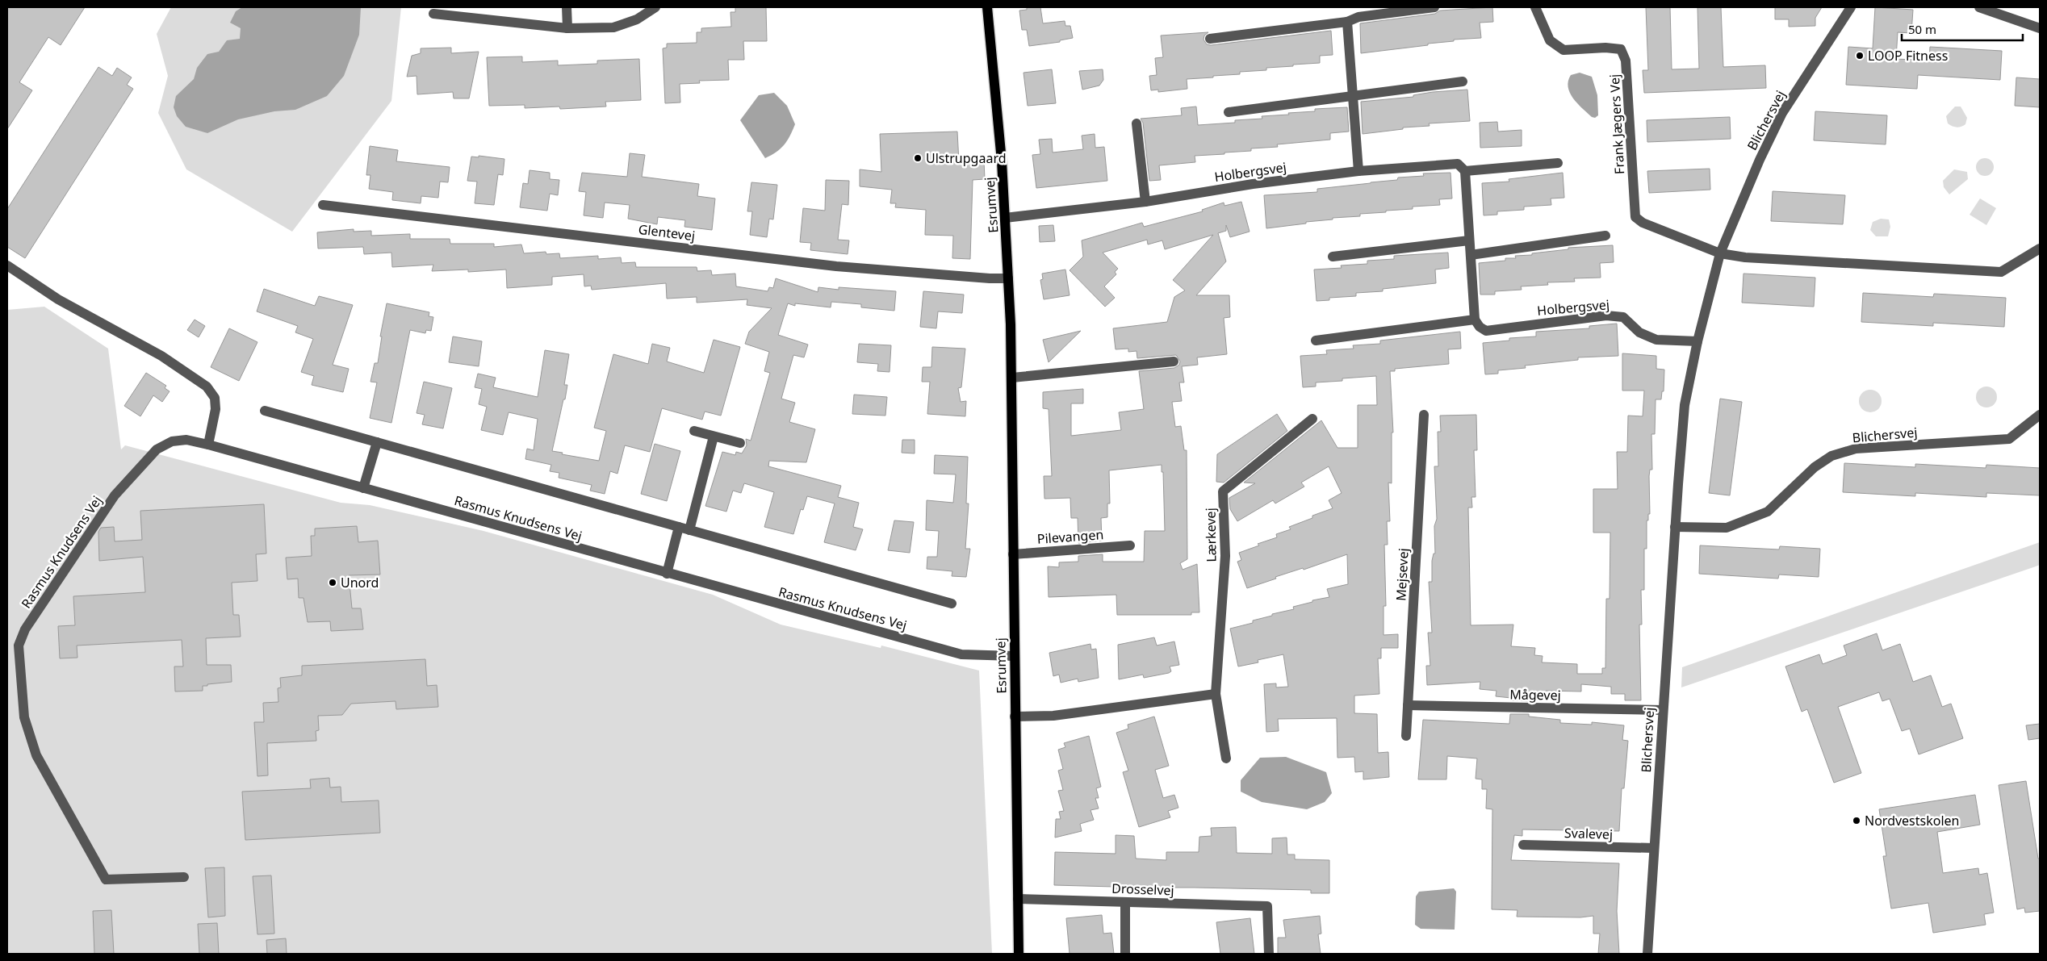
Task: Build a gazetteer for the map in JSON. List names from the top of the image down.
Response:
{
  "streets": {
    "main road": ["Esrumvej"],
    "street": [
      "Blichersvej",
      "Frank Jægers Vej",
      "Holbergsvej",
      "Glentevej",
      "Rasmus Knudsens Vej",
      "Lærkevej",
      "Pilevangen",
      "Mejsevej",
      "Mågevej",
      "Svalevej",
      "Drosselvej"
    ]
  },
  "crossings": [
    ["Blichersvej", "Frank Jægers Vej"],
    ["Blichersvej", "Holbergsvej"],
    ["Blichersvej", "Mågevej"],
    ["Blichersvej", "Svalevej"],
    ["Holbergsvej", "Esrumvej"],
    ["Esrumvej", "Glentevej"],
    ["Esrumvej", "Rasmus Knudsens Vej"],
    ["Esrumvej", "Pilevangen"],
    ["Esrumvej", "Drosselvej"],
    ["Mejsevej", "Mågevej"]
  ],
  "places": [
    "LOOP Fitness",
    "Ulstrupgaard",
    "Unord",
    "Nordvestskolen"
  ],
  "scale_bar": "50 m"
}
